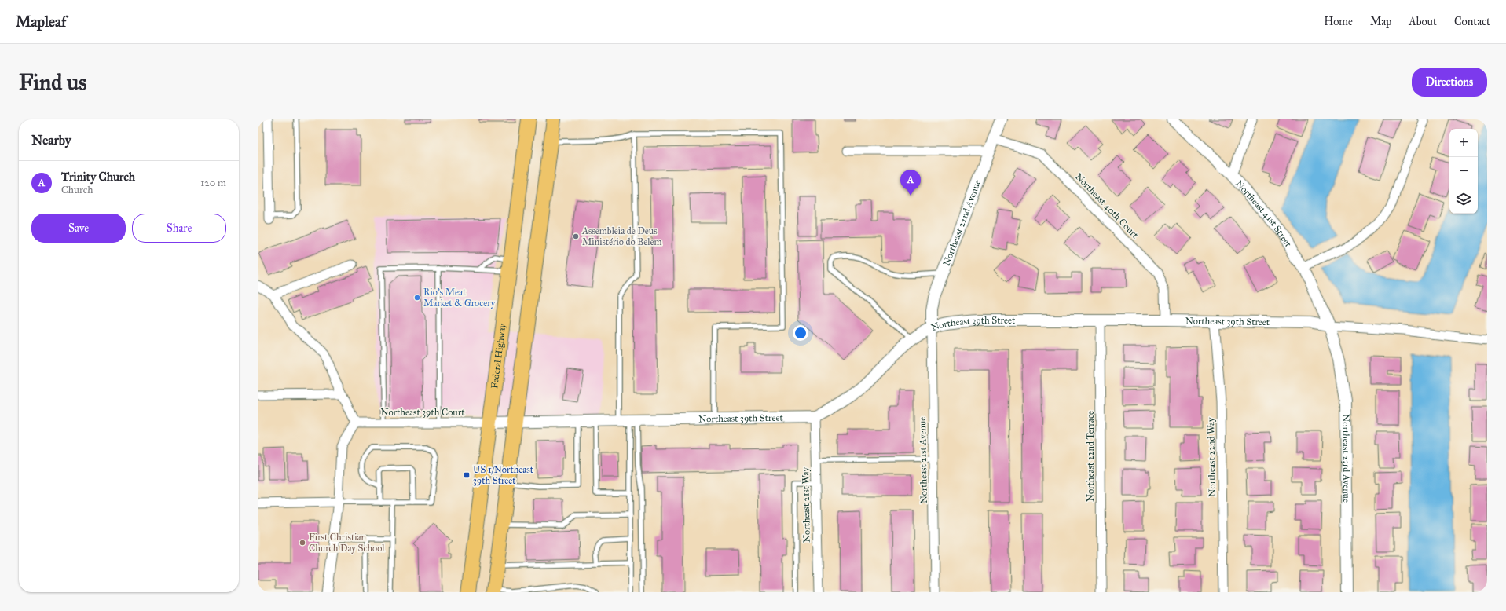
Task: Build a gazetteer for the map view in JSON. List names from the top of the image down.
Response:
{
  "streets": {
    "main road": ["Federal Highway"],
    "street": [
      "Northeast 40th Court",
      "Northeast 41st Street",
      "Northeast 22nd Avenue",
      "Northeast 39th Street",
      "Northeast 39th Court",
      "Northeast 22nd Terrace",
      "Northeast 22nd Way",
      "Northeast 23rd Avenue",
      "Northeast 21st Avenue",
      "Northeast 21st Way"
    ]
  },
  "crossings": [
    ["Northeast 40th Court", "Northeast 22nd Avenue"],
    ["Northeast 40th Court", "Northeast 39th Street"],
    ["Northeast 41st Street", "Northeast 39th Street"],
    ["Northeast 41st Street", "Northeast 23rd Avenue"],
    ["Northeast 22nd Avenue", "Northeast 39th Street"],
    ["Northeast 22nd Avenue", "Northeast 21st Avenue"],
    ["Northeast 39th Street", "Federal Highway"],
    ["Northeast 39th Street", "Northeast 39th Court"],
    ["Northeast 39th Street", "Northeast 22nd Terrace"],
    ["Northeast 39th Street", "Northeast 22nd Way"],
    ["Northeast 39th Street", "Northeast 23rd Avenue"],
    ["Northeast 39th Street", "Northeast 21st Avenue"],
    ["Northeast 39th Street", "Northeast 21st Way"],
    ["Federal Highway", "Northeast 39th Court"]
  ],
  "places": {
    "other": ["Assembleia de Deus Ministério do Belem", "Rio's Meat Market & Grocery", "First Christian Church Day School"],
    "transit": ["US 1/Northeast 39th Street"]
  },
  "page": {
    "header": "Mapleaf",
    "nav": [
      "Home",
      "Map",
      "About",
      "Contact"
    ],
    "buttons": [
      "Directions",
      ["Save", "Share"]
    ],
    "title": "Find us",
    "heading": "Nearby",
    "map_buttons": ["+", "−"],
    "list": [
      {
        "mark": "A",
        "name": "Trinity Church",
        "note": "Church",
        "value": "120 m"
      }
    ],
    "pins": "A"
  }
}
